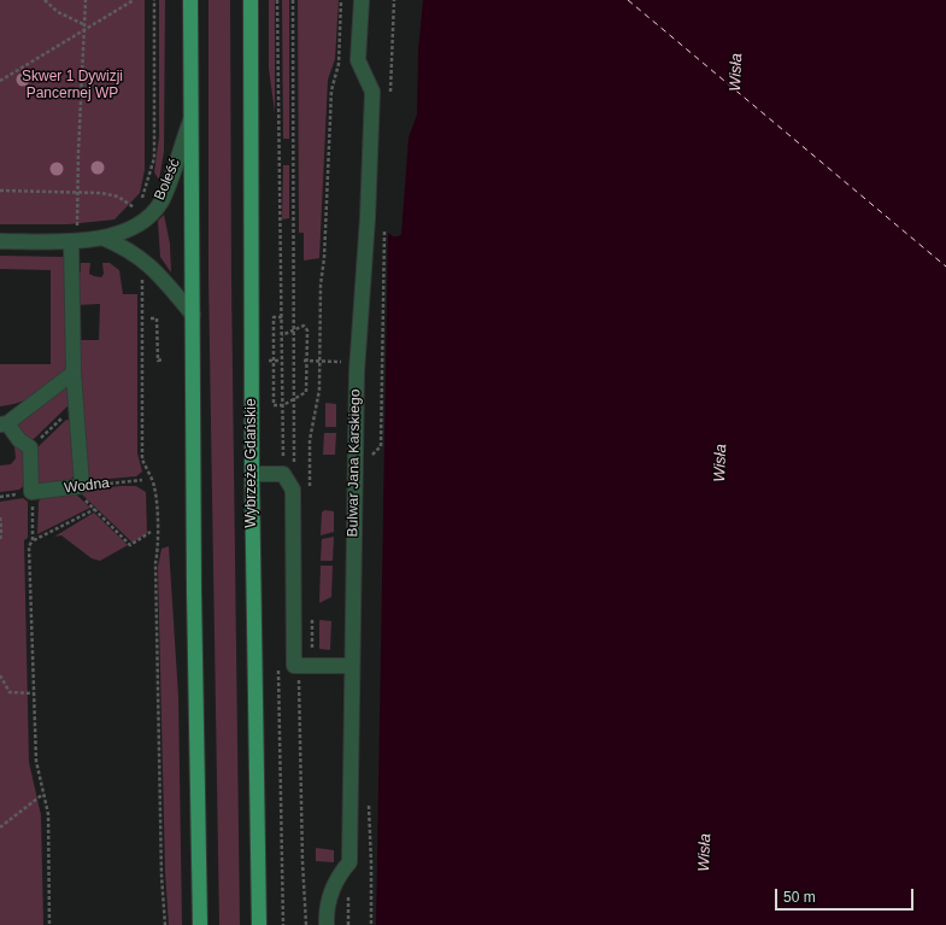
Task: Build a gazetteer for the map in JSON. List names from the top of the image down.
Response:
{
  "streets": {
    "main road": ["Wybrzeże Gdańskie"],
    "street": ["Boleść", "Bulwar Jana Karskiego", "Wodna"]
  },
  "water": ["Wisła"],
  "parks": ["Skwer 1 Dywizji Pancernej WP"],
  "scale_bar": "50 m"
}
